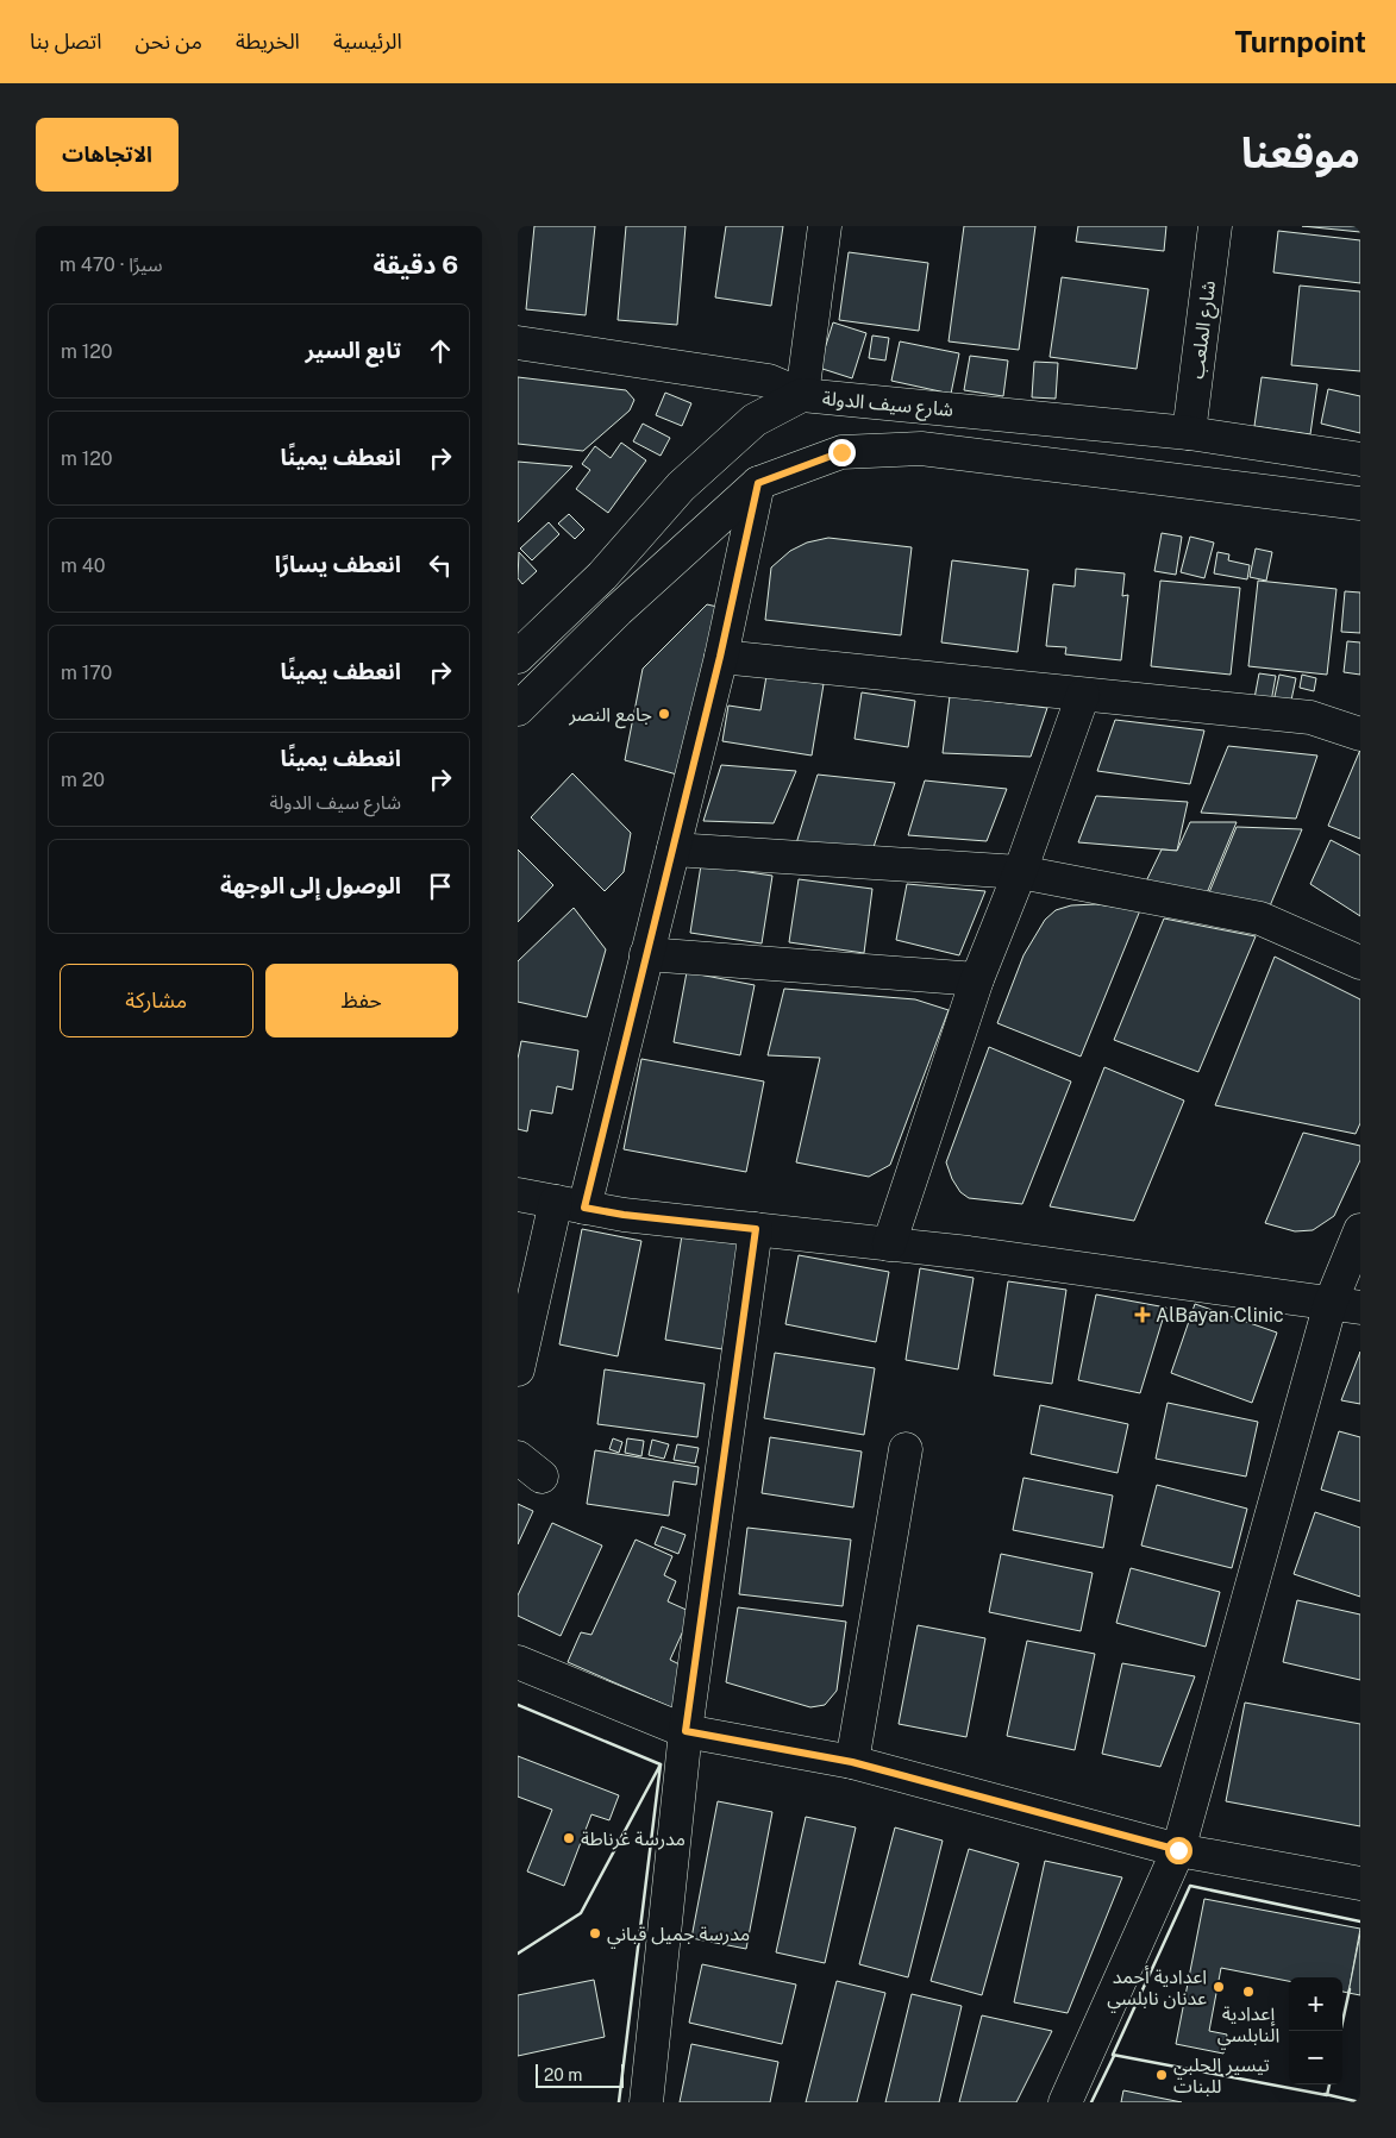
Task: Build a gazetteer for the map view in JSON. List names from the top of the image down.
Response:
{
  "streets": {
    "street": ["شارع الملعب", "شارع سيف الدولة"]
  },
  "crossings": [
    ["شارع الملعب", "شارع سيف الدولة"]
  ],
  "places": {
    "other": [
      "جامع النصر",
      "مدرسة غرناطة",
      "مدرسة جميل قباني",
      "اعدادية أحمد عدنان نابلسي",
      "إعدادية النابلسي",
      "تيسير الحلبي للبنات"
    ],
    "health": ["AlBayan Clinic"]
  },
  "scale_bar": "20 m",
  "page": {
    "header": "Turnpoint",
    "nav": [
      "الرئيسية",
      "الخريطة",
      "من نحن",
      "اتصل بنا"
    ],
    "title": "موقعنا",
    "buttons": [
      "الاتجاهات",
      ["حفظ", "مشاركة"]
    ],
    "heading": ["6 دقيقة", "سيرًا · 470 m"],
    "list": [
      ["تابع السير", "120 m"],
      ["انعطف يمينًا", "120 m"],
      ["انعطف يسارًا", "40 m"],
      ["انعطف يمينًا", "170 m"],
      ["انعطف يمينًا", "شارع سيف الدولة", "20 m"],
      "الوصول إلى الوجهة"
    ],
    "map_buttons": ["+", "−"],
    "scale": "20 m"
  }
}
